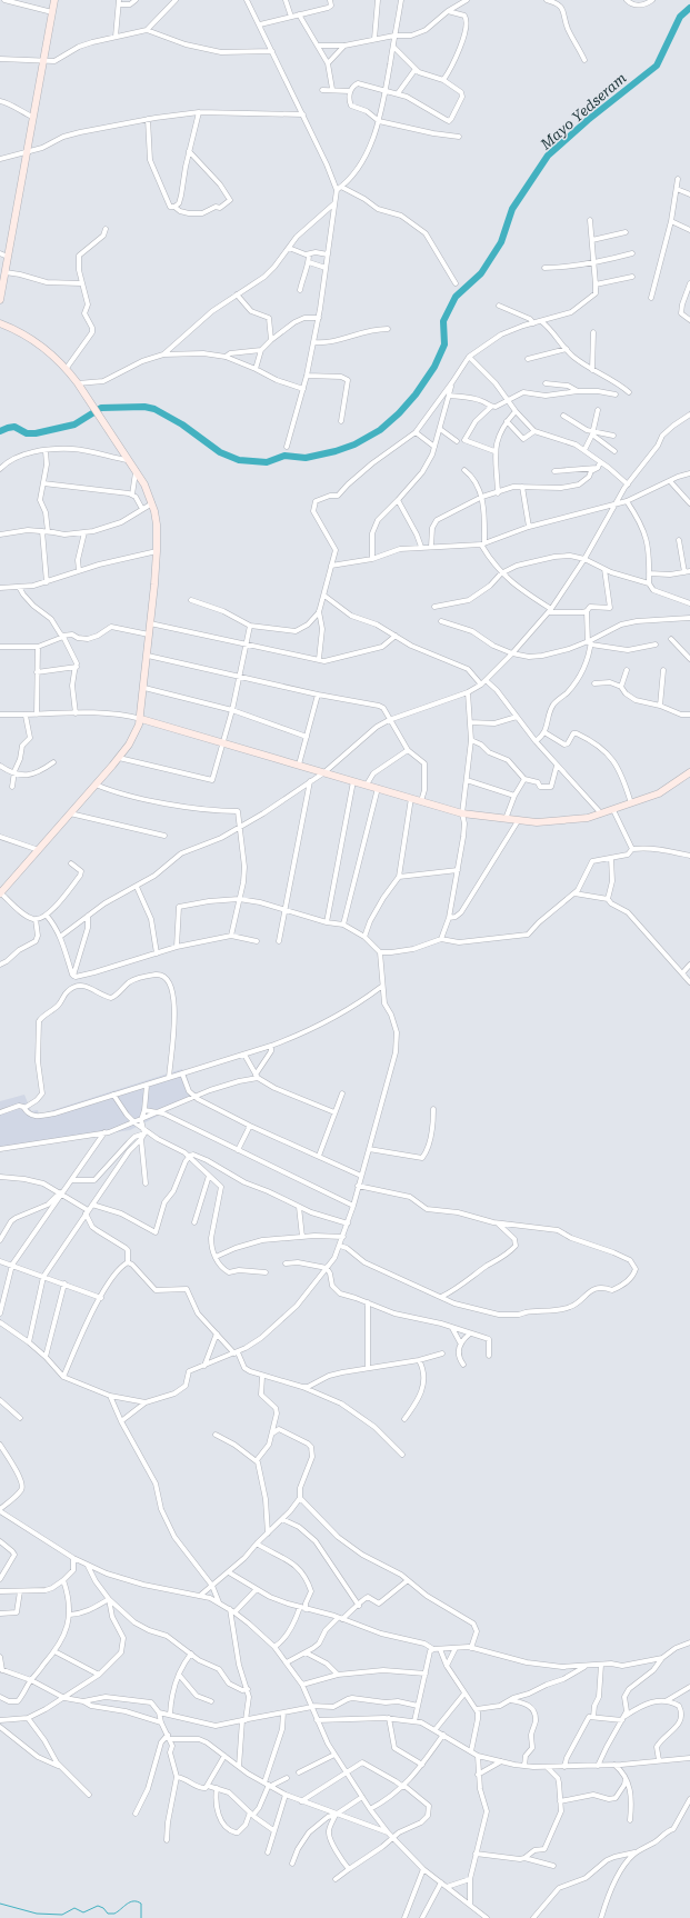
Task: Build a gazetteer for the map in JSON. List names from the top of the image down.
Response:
{
  "water": ["Mayo Yedseram"]
}
